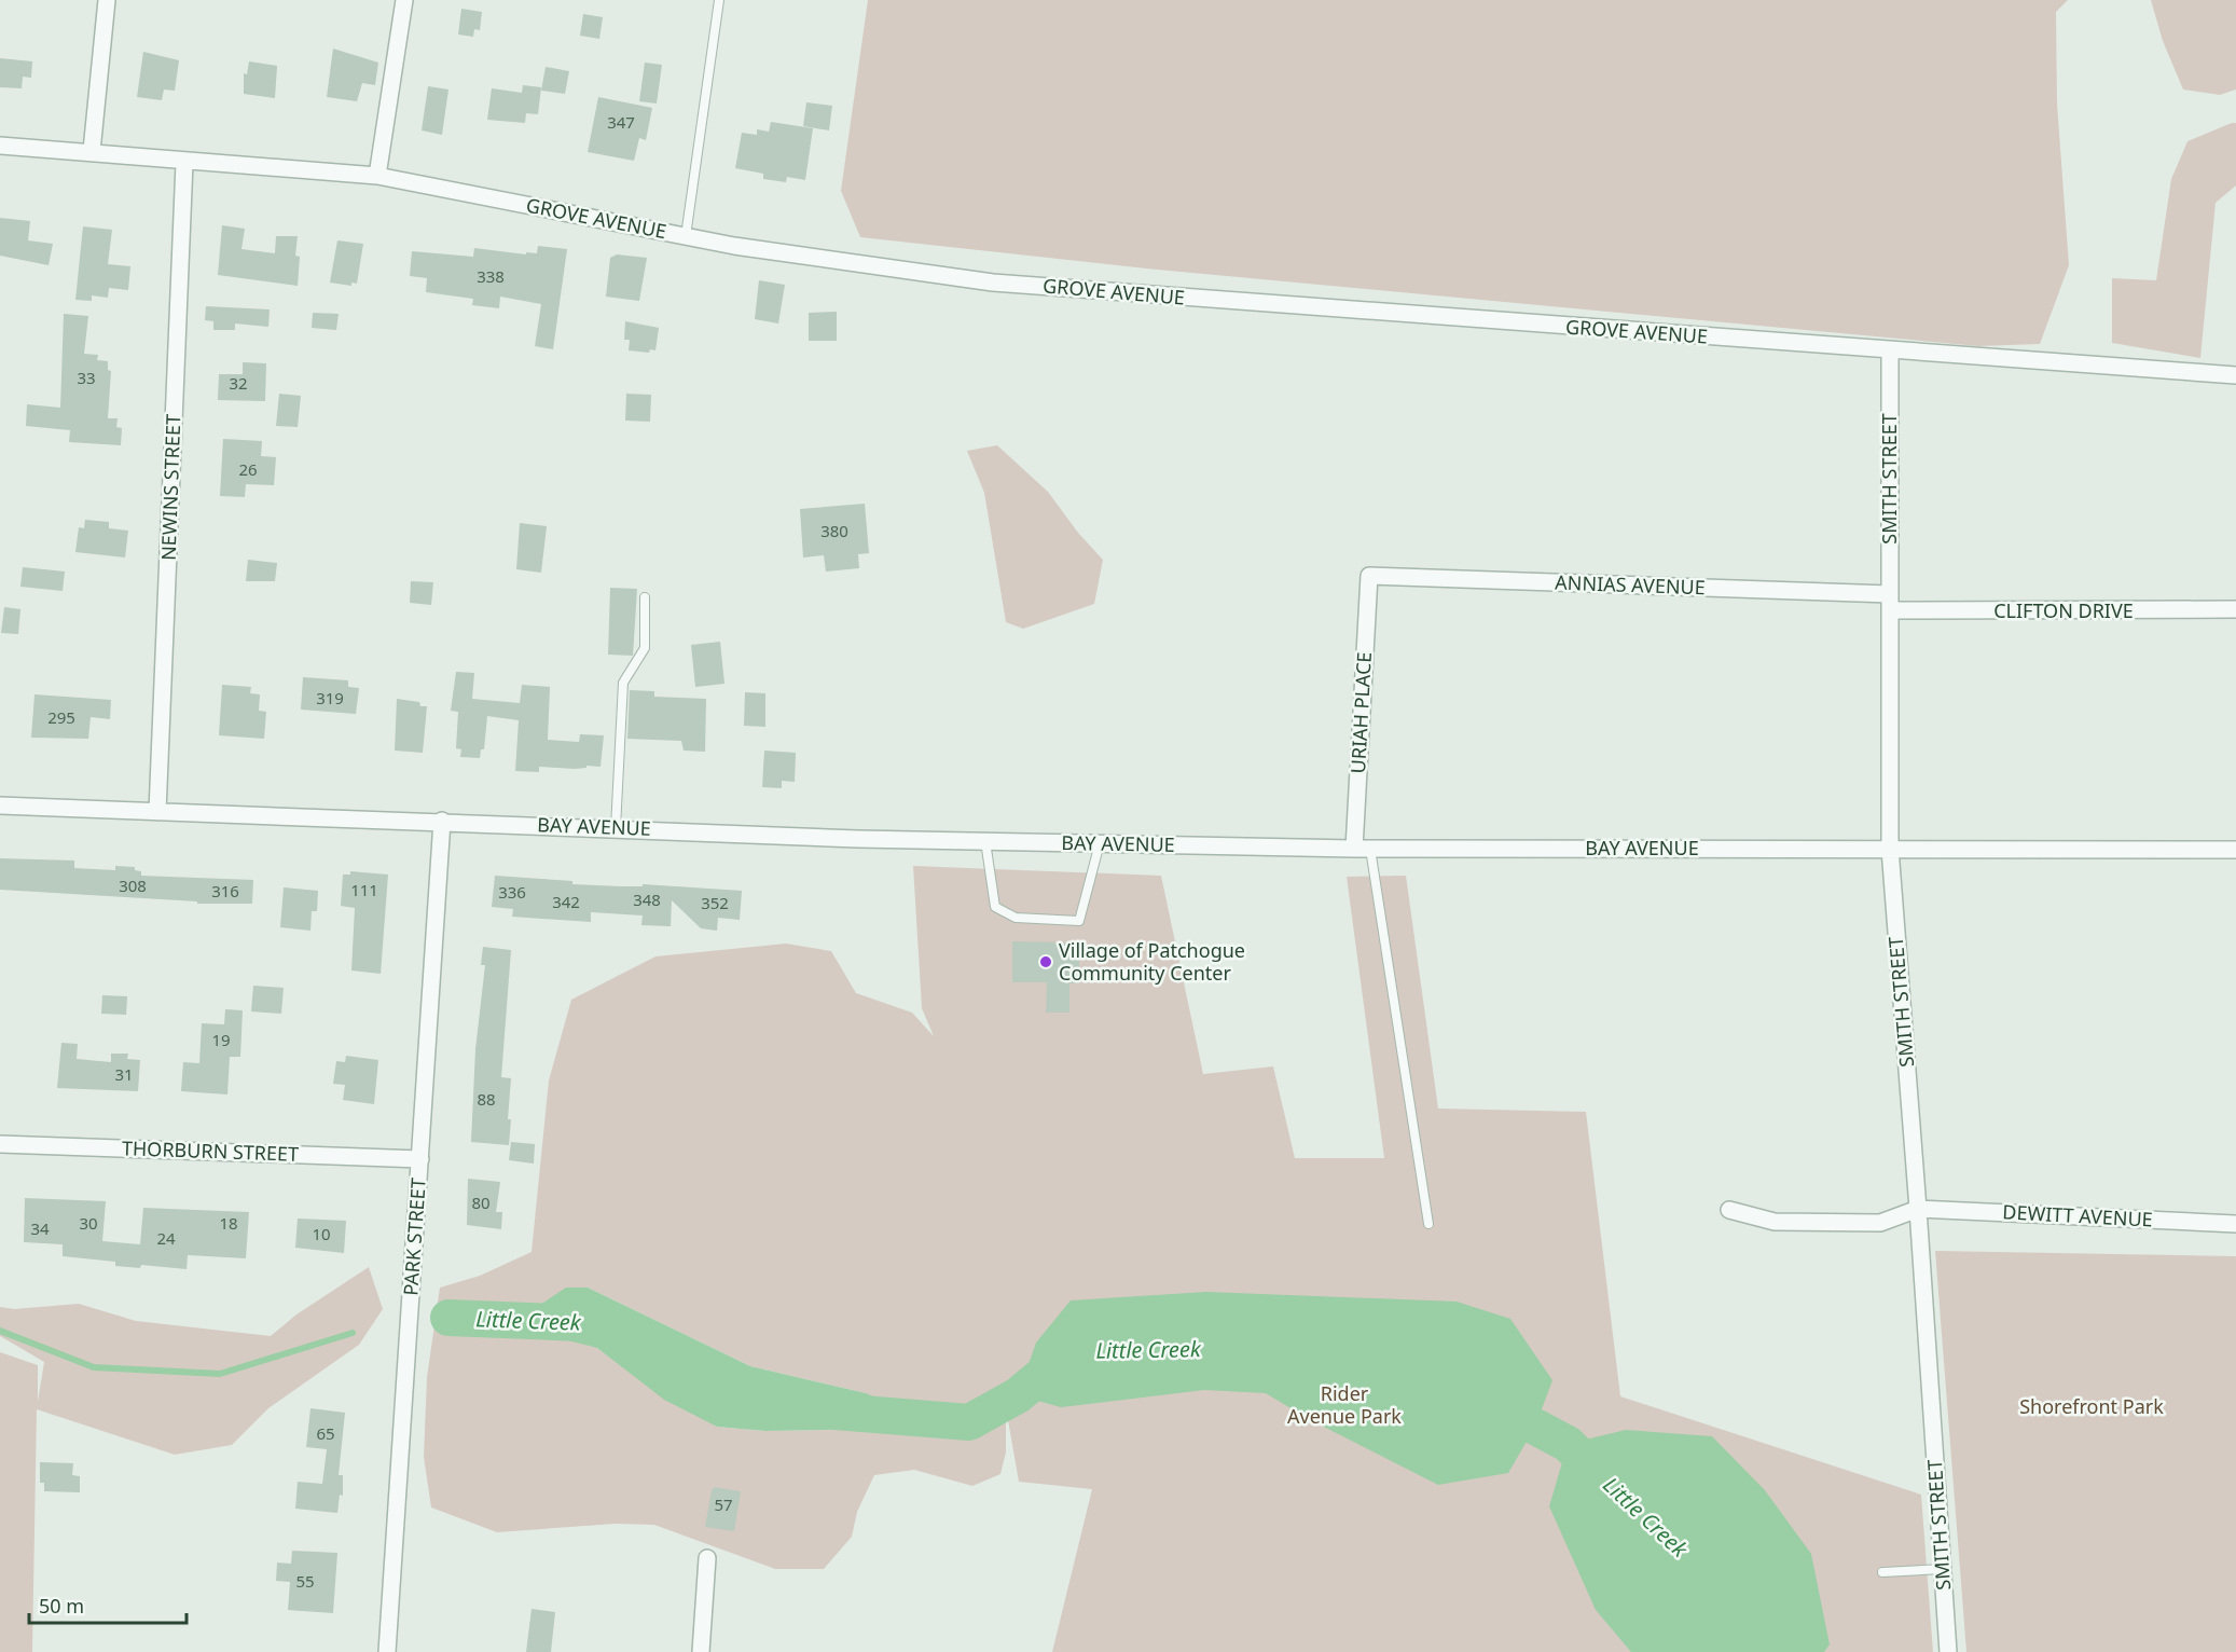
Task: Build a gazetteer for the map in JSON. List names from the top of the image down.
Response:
{
  "streets": {
    "street": [
      "GROVE AVENUE",
      "SMITH STREET",
      "NEWINS STREET",
      "ANNIAS AVENUE",
      "CLIFTON DRIVE",
      "URIAH PLACE",
      "BAY AVENUE",
      "THORBURN STREET",
      "DEWITT AVENUE",
      "PARK STREET"
    ]
  },
  "crossings": [
    ["GROVE AVENUE", "SMITH STREET"],
    ["GROVE AVENUE", "NEWINS STREET"],
    ["SMITH STREET", "ANNIAS AVENUE"],
    ["SMITH STREET", "CLIFTON DRIVE"],
    ["SMITH STREET", "BAY AVENUE"],
    ["SMITH STREET", "DEWITT AVENUE"],
    ["NEWINS STREET", "BAY AVENUE"],
    ["ANNIAS AVENUE", "CLIFTON DRIVE"],
    ["ANNIAS AVENUE", "URIAH PLACE"],
    ["URIAH PLACE", "BAY AVENUE"],
    ["BAY AVENUE", "PARK STREET"],
    ["THORBURN STREET", "PARK STREET"]
  ],
  "water": ["Little Creek"],
  "parks": ["Rider Avenue Park", "Shorefront Park"],
  "places": ["Village of Patchogue Community Center"],
  "house_numbers": [
    "347",
    "338",
    "33",
    "32",
    "26",
    "380",
    "319",
    "295",
    "308",
    "111",
    "316",
    "336",
    "348",
    "342",
    "352",
    "19",
    "31",
    "88",
    "80",
    "30",
    "18",
    "34",
    "10",
    "24",
    "65",
    "57",
    "55"
  ],
  "scale_bar": "50 m"
}
